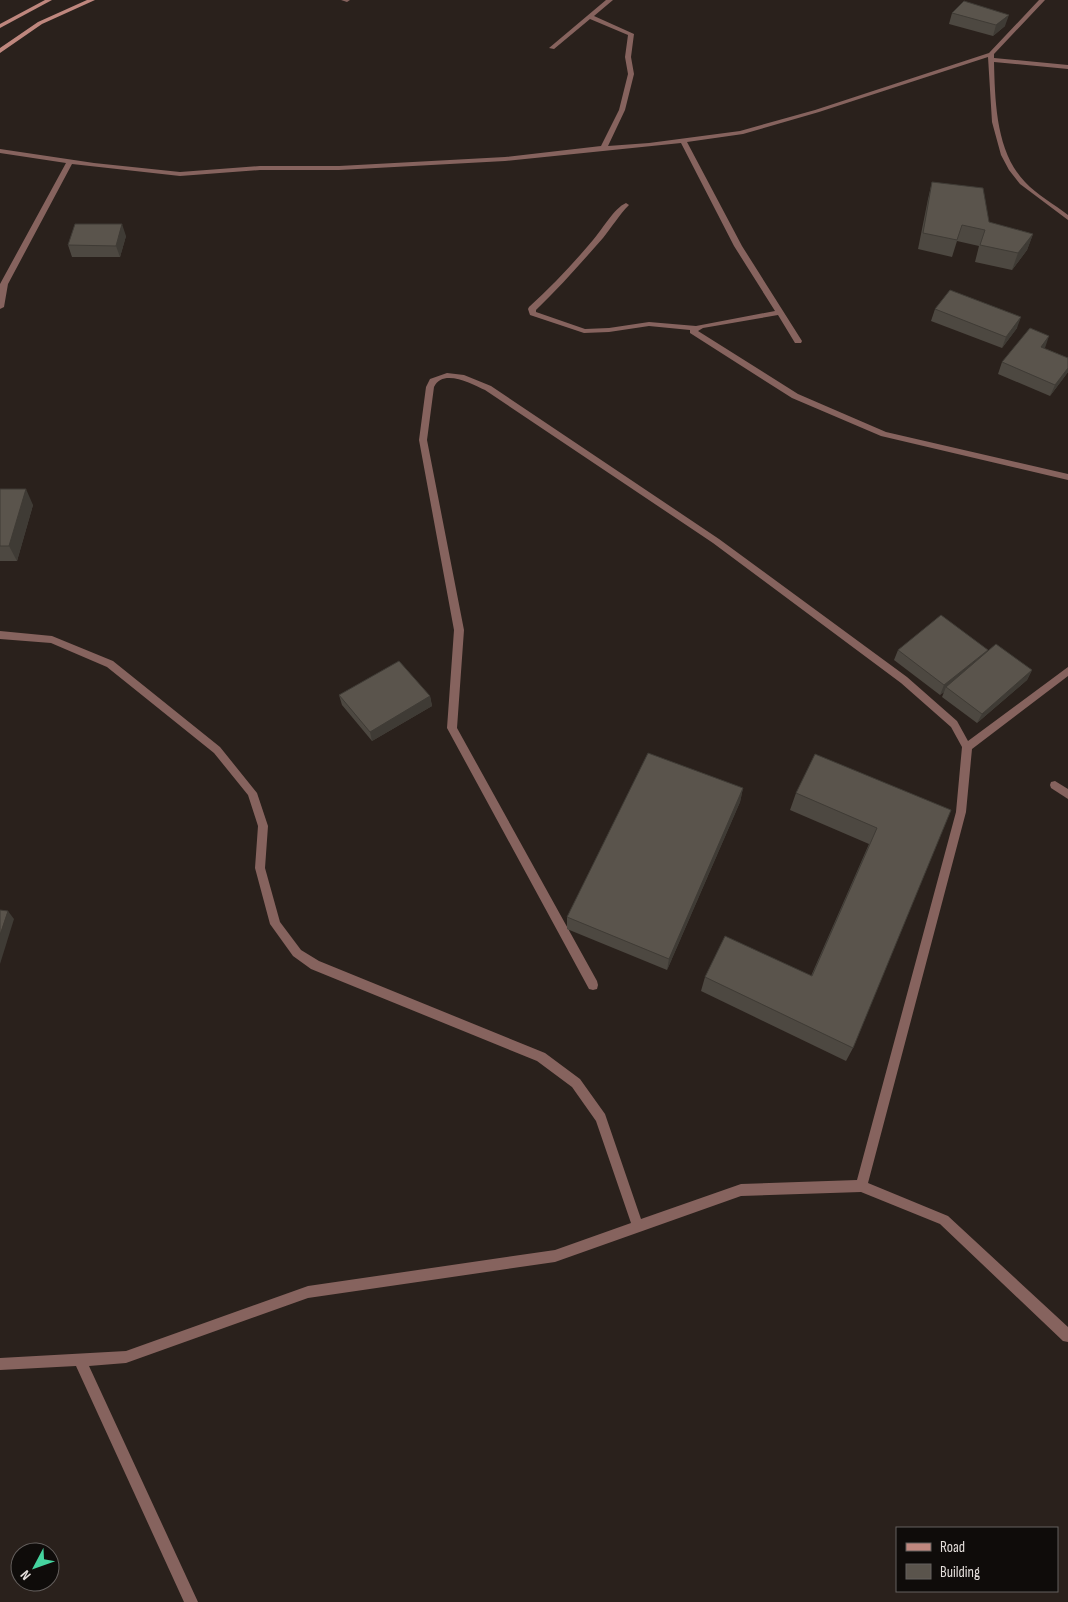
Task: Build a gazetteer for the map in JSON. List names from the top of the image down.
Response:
{
  "legend": ["Road", "Building"],
  "north": "bottom left"
}
